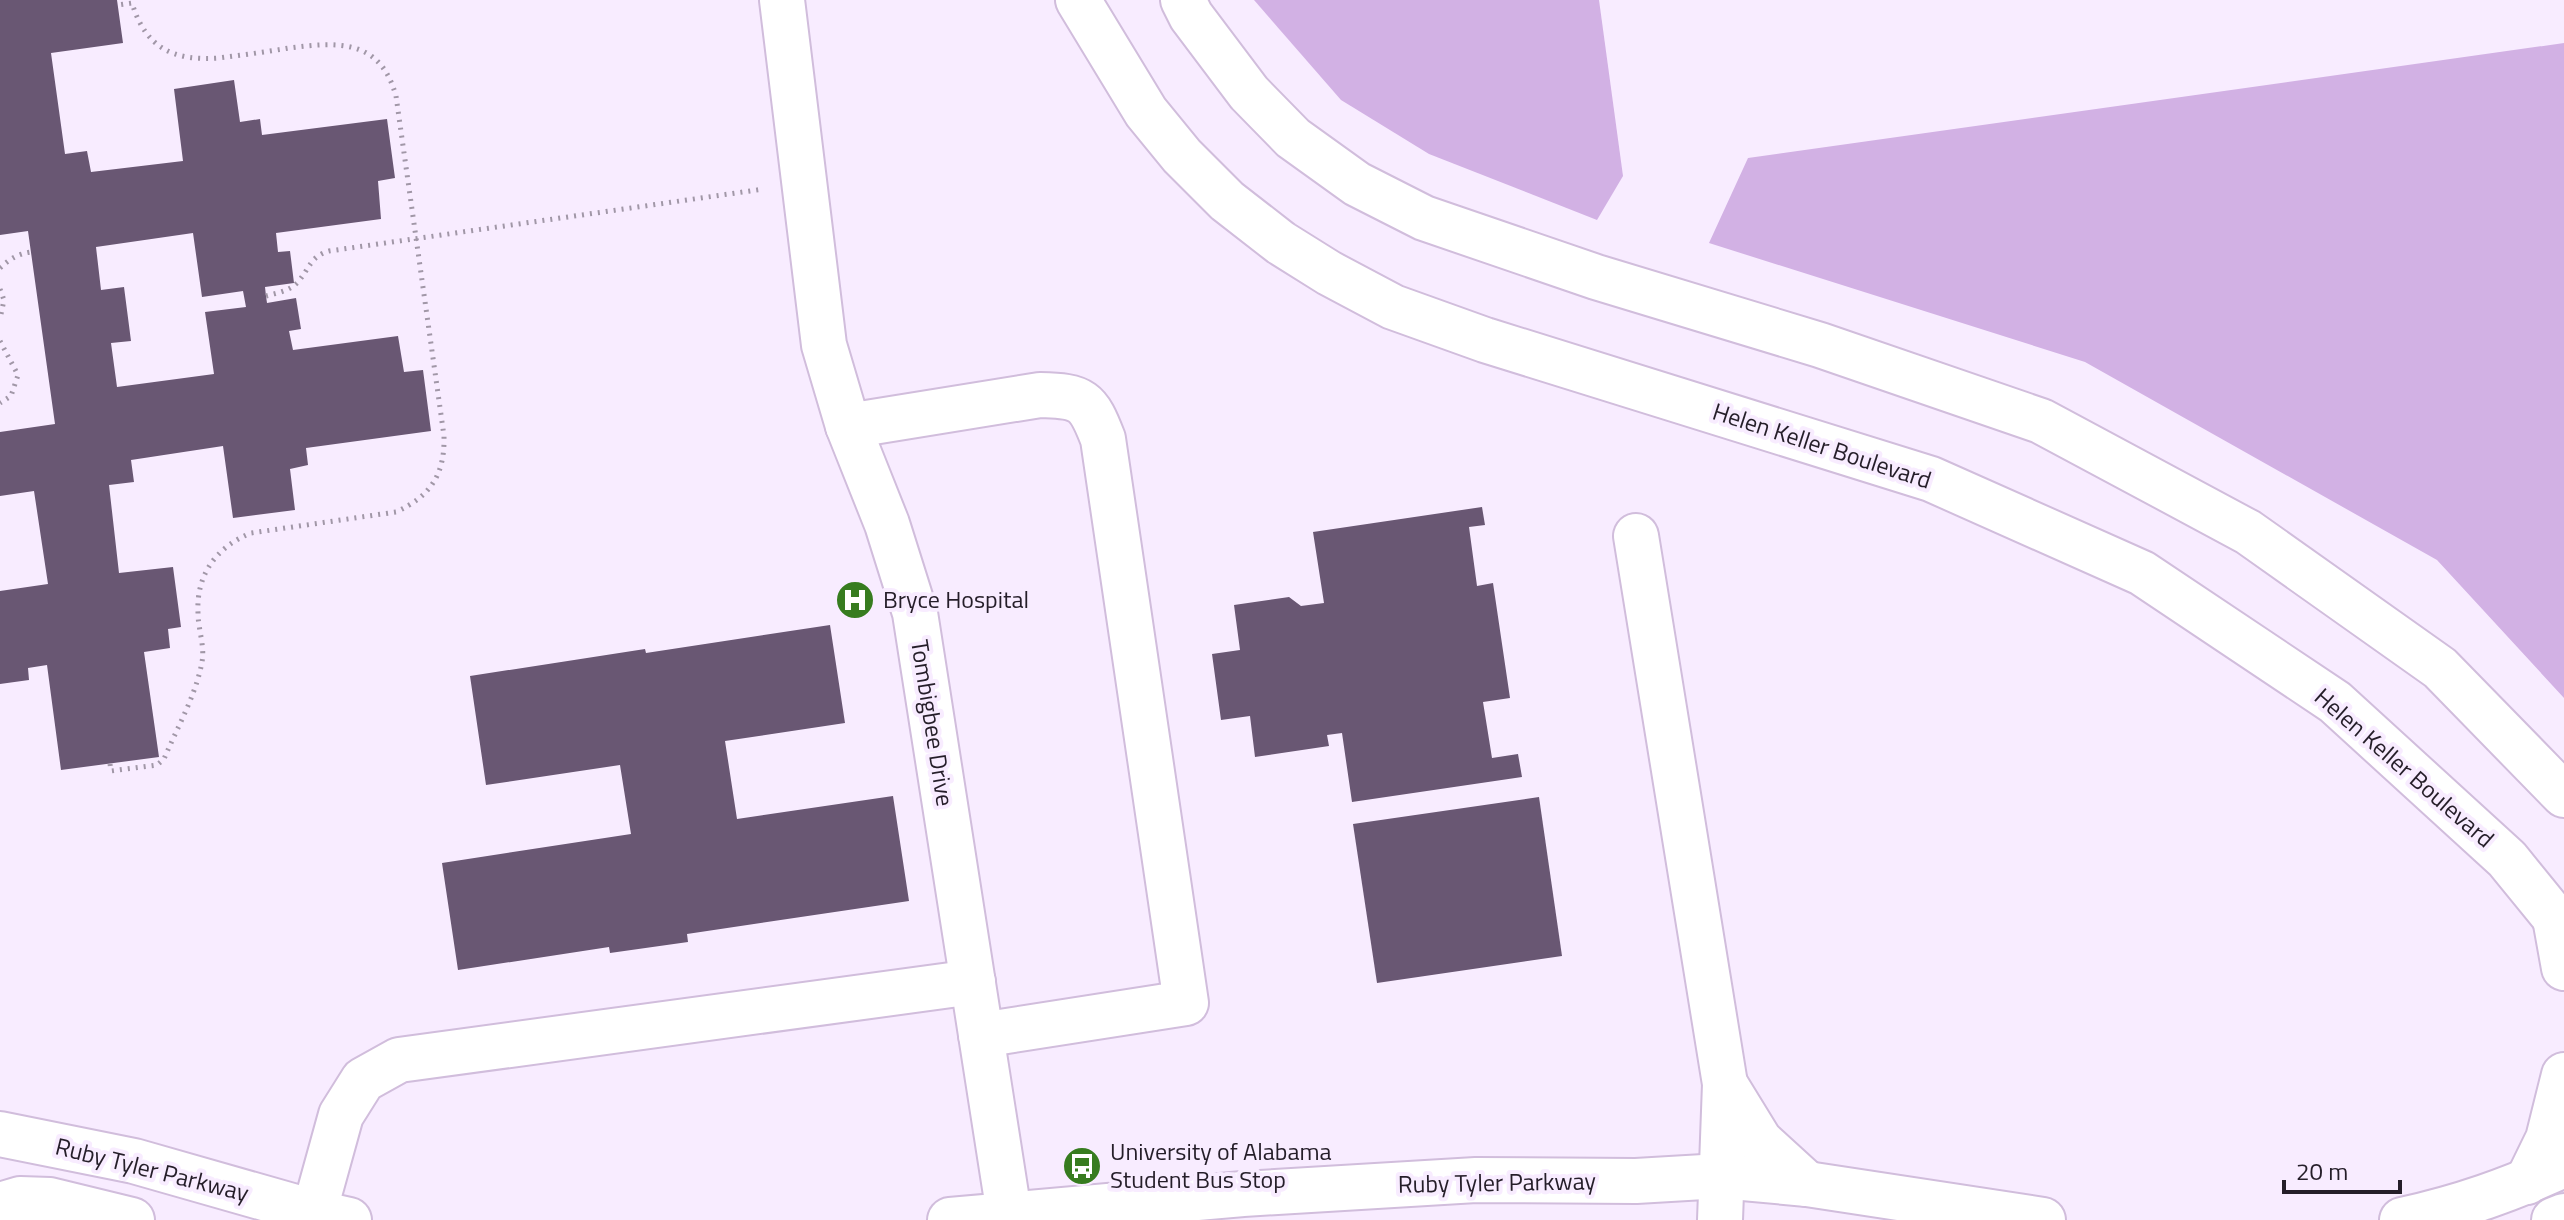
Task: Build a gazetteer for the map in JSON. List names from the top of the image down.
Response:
{
  "streets": {
    "street": ["Helen Keller Boulevard", "Tombigbee Drive", "Ruby Tyler Parkway"]
  },
  "crossings": [
    ["Tombigbee Drive", "Ruby Tyler Parkway"]
  ],
  "places": {
    "hospital": ["Bryce Hospital"],
    "bus stop": ["University of Alabama Student Bus Stop"]
  },
  "scale_bar": "20 m"
}
